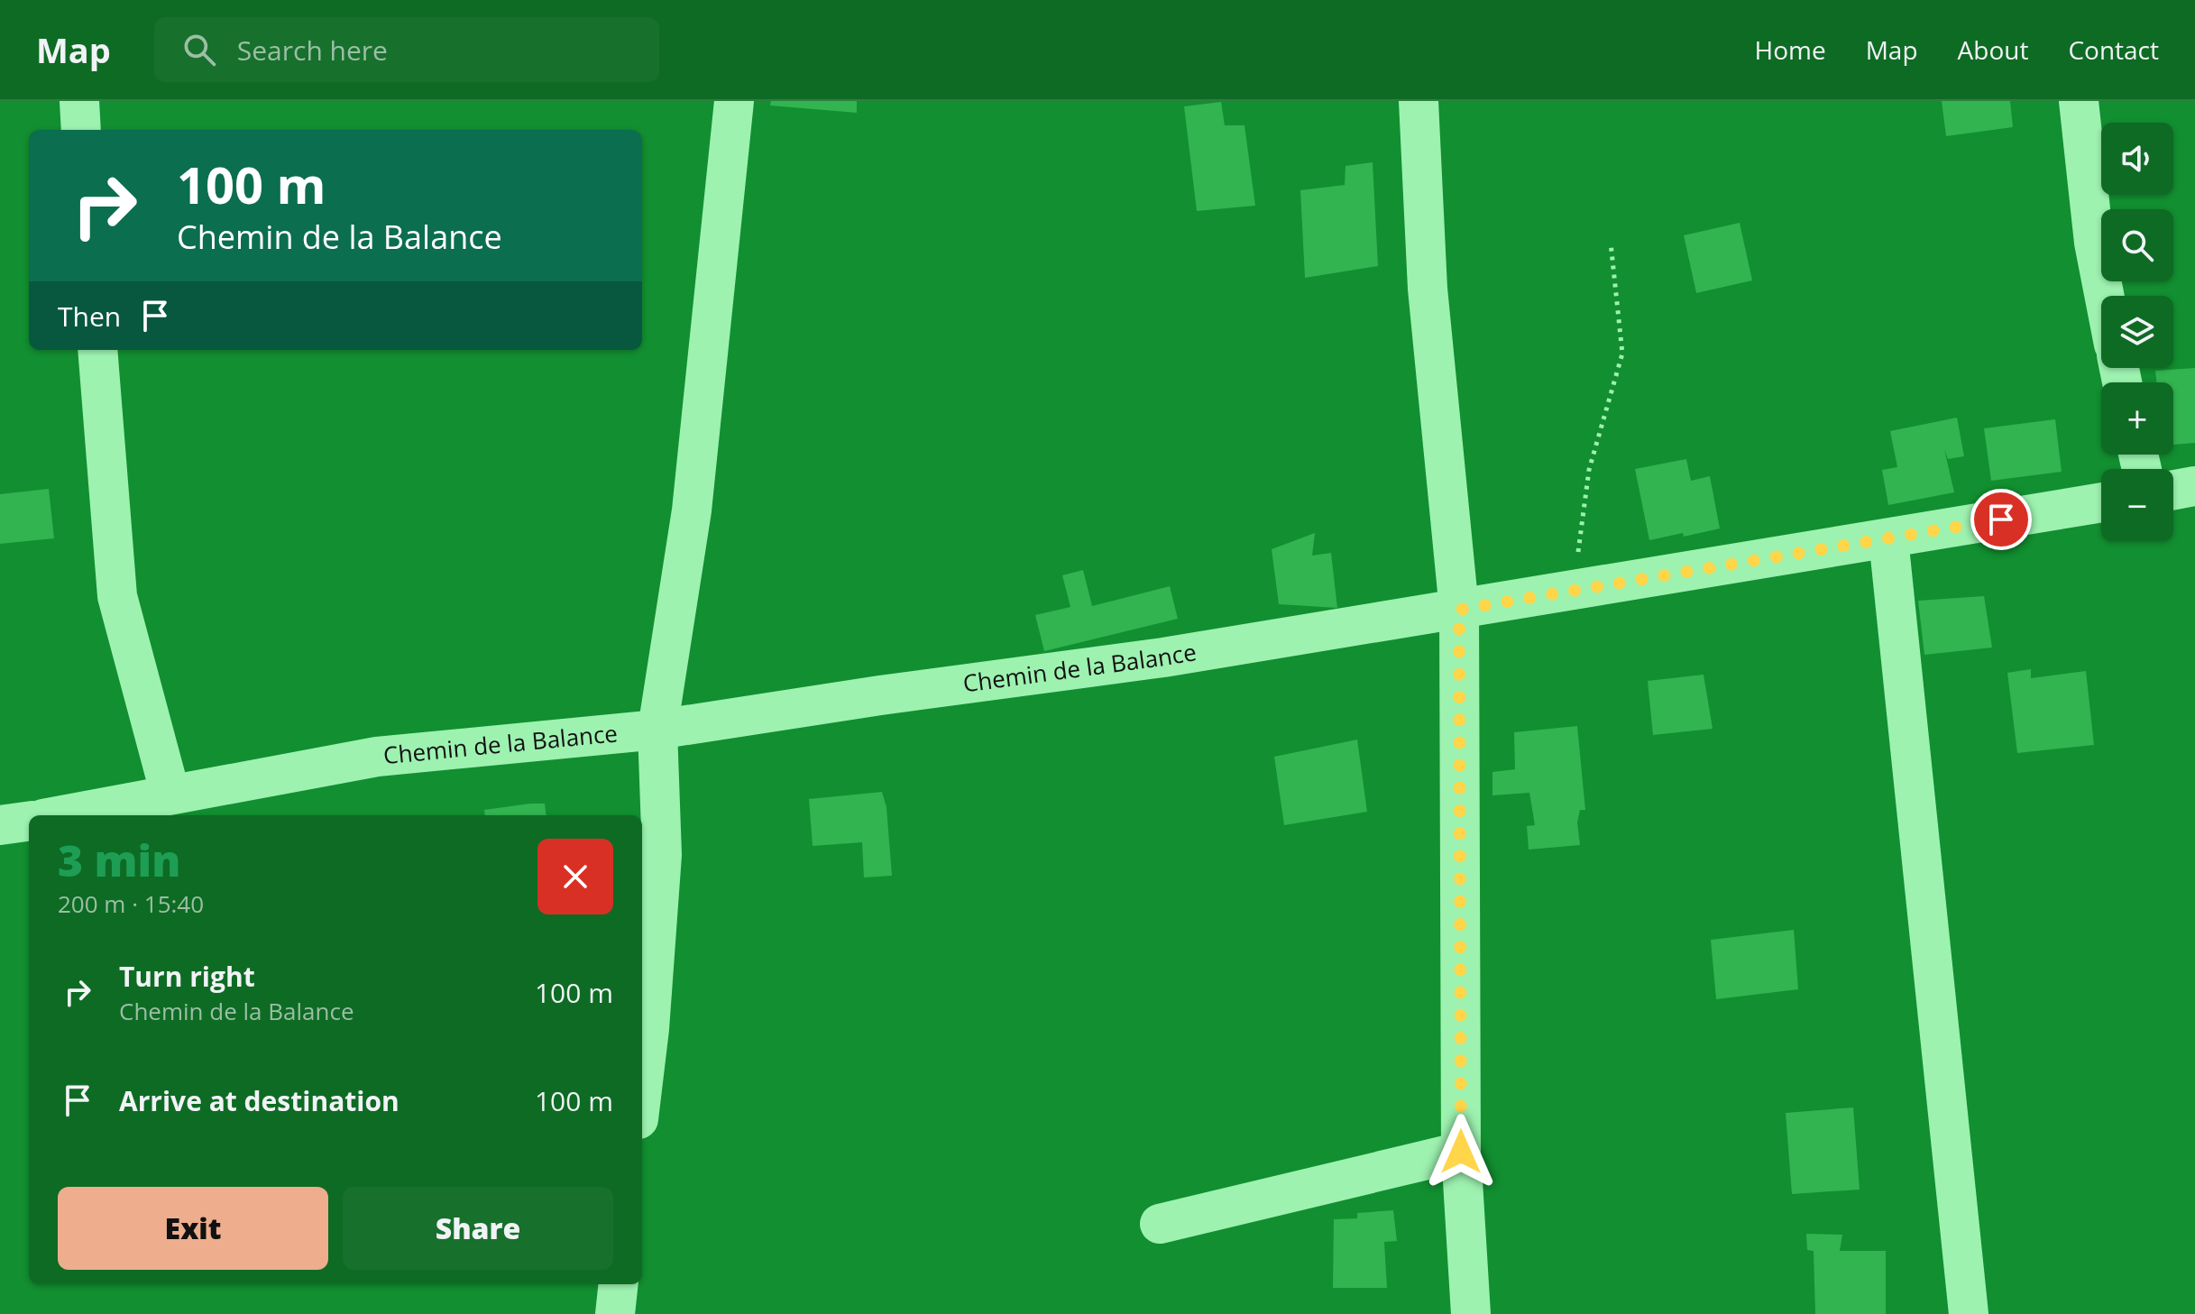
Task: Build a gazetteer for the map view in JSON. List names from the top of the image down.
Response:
{
  "streets": {
    "street": ["Chemin de la Balance"]
  },
  "page": {
    "header": "Map",
    "search": "Search here",
    "nav": [
      "Home",
      "Map",
      "About",
      "Contact"
    ],
    "map_buttons": ["+", "−"],
    "turn": ["100 m", "Chemin de la Balance"],
    "then": "Then",
    "heading": ["3 min", "200 m · 15:40"],
    "list": [
      {
        "name": "Turn right",
        "note": "Chemin de la Balance",
        "value": "100 m"
      },
      {
        "name": "Arrive at destination",
        "value": "100 m"
      }
    ],
    "buttons": ["Exit", "Share"]
  }
}
